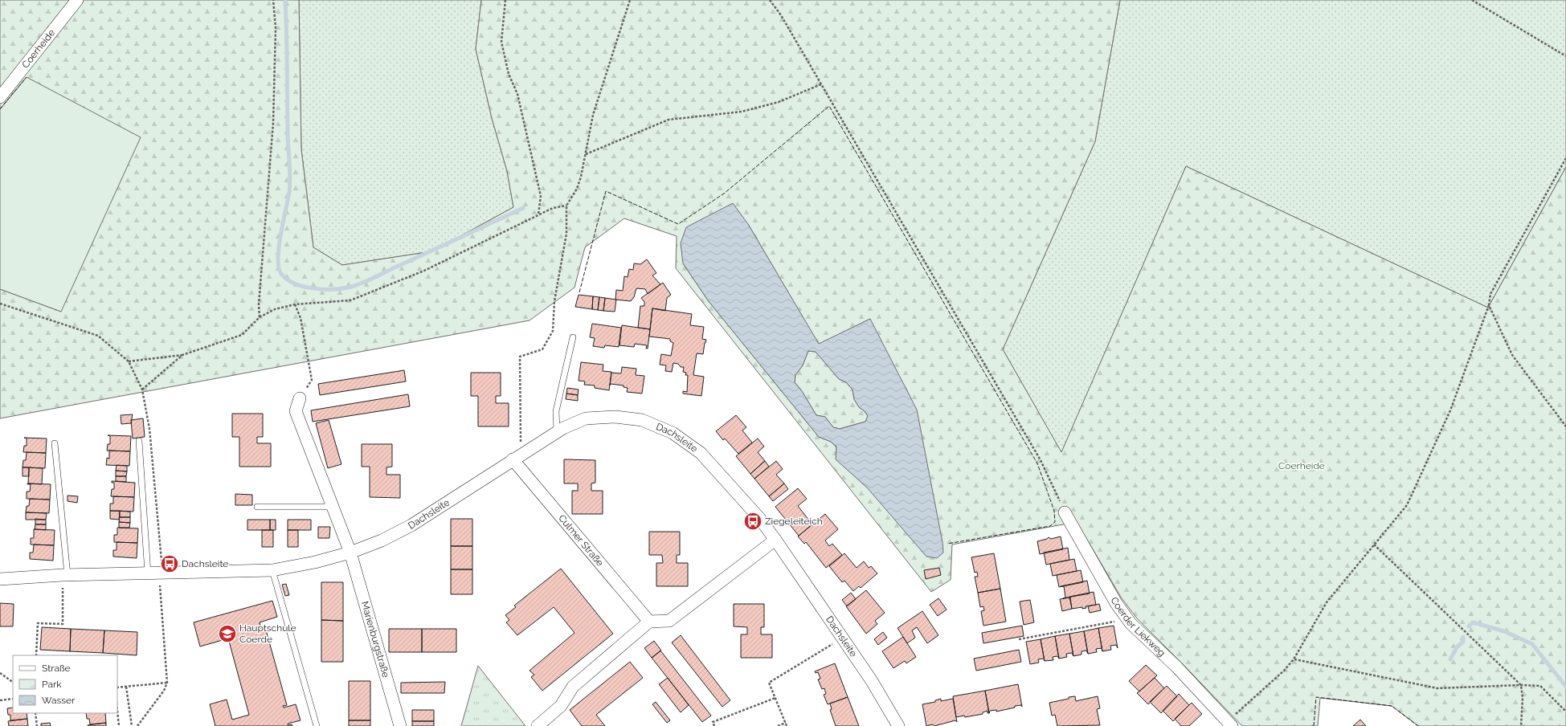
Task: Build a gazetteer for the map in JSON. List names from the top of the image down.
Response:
{
  "streets": {
    "street": [
      "Coerheide",
      "Dachsleite",
      "Culmer Straße",
      "Coerder Liekweg",
      "Marienburgstraße"
    ]
  },
  "crossings": [
    ["Dachsleite", "Culmer Straße"],
    ["Dachsleite", "Marienburgstraße"]
  ],
  "parks": ["Coerheide"],
  "places": {
    "bus stop": ["Ziegeleiteich", "Dachsleite"],
    "school or university": ["Hauptschule Coerde"]
  },
  "legend": ["Straße", "Park", "Wasser"]
}
